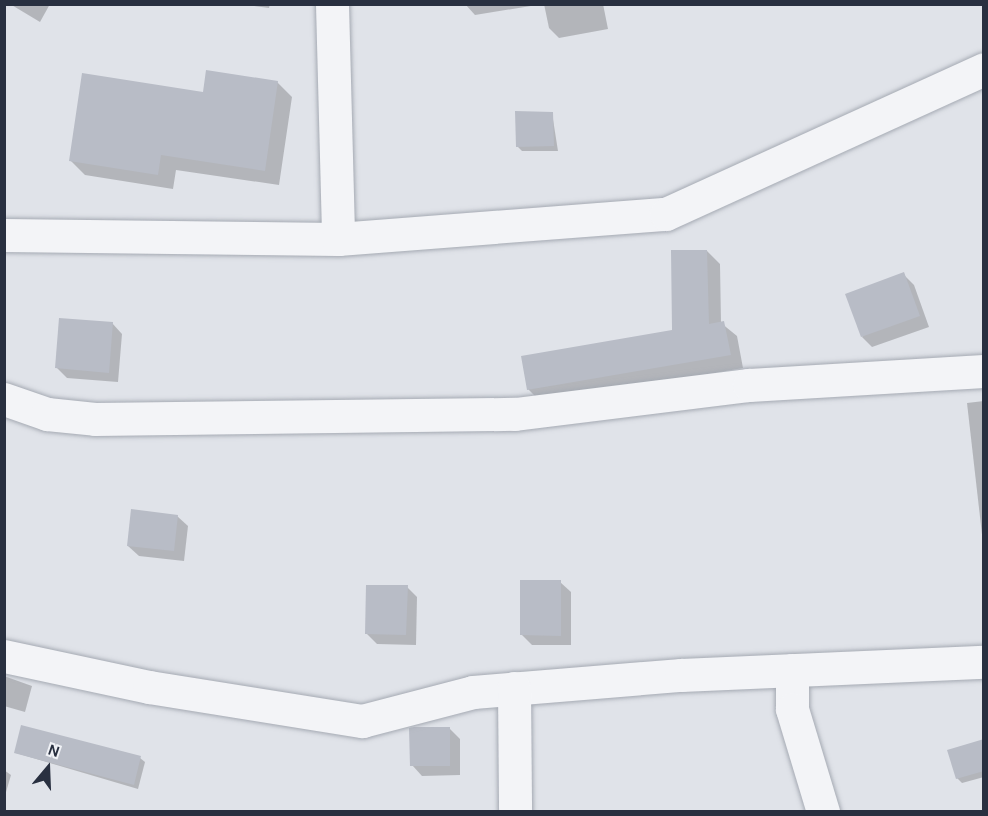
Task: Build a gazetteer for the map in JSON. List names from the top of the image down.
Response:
{
  "north": "top"
}
